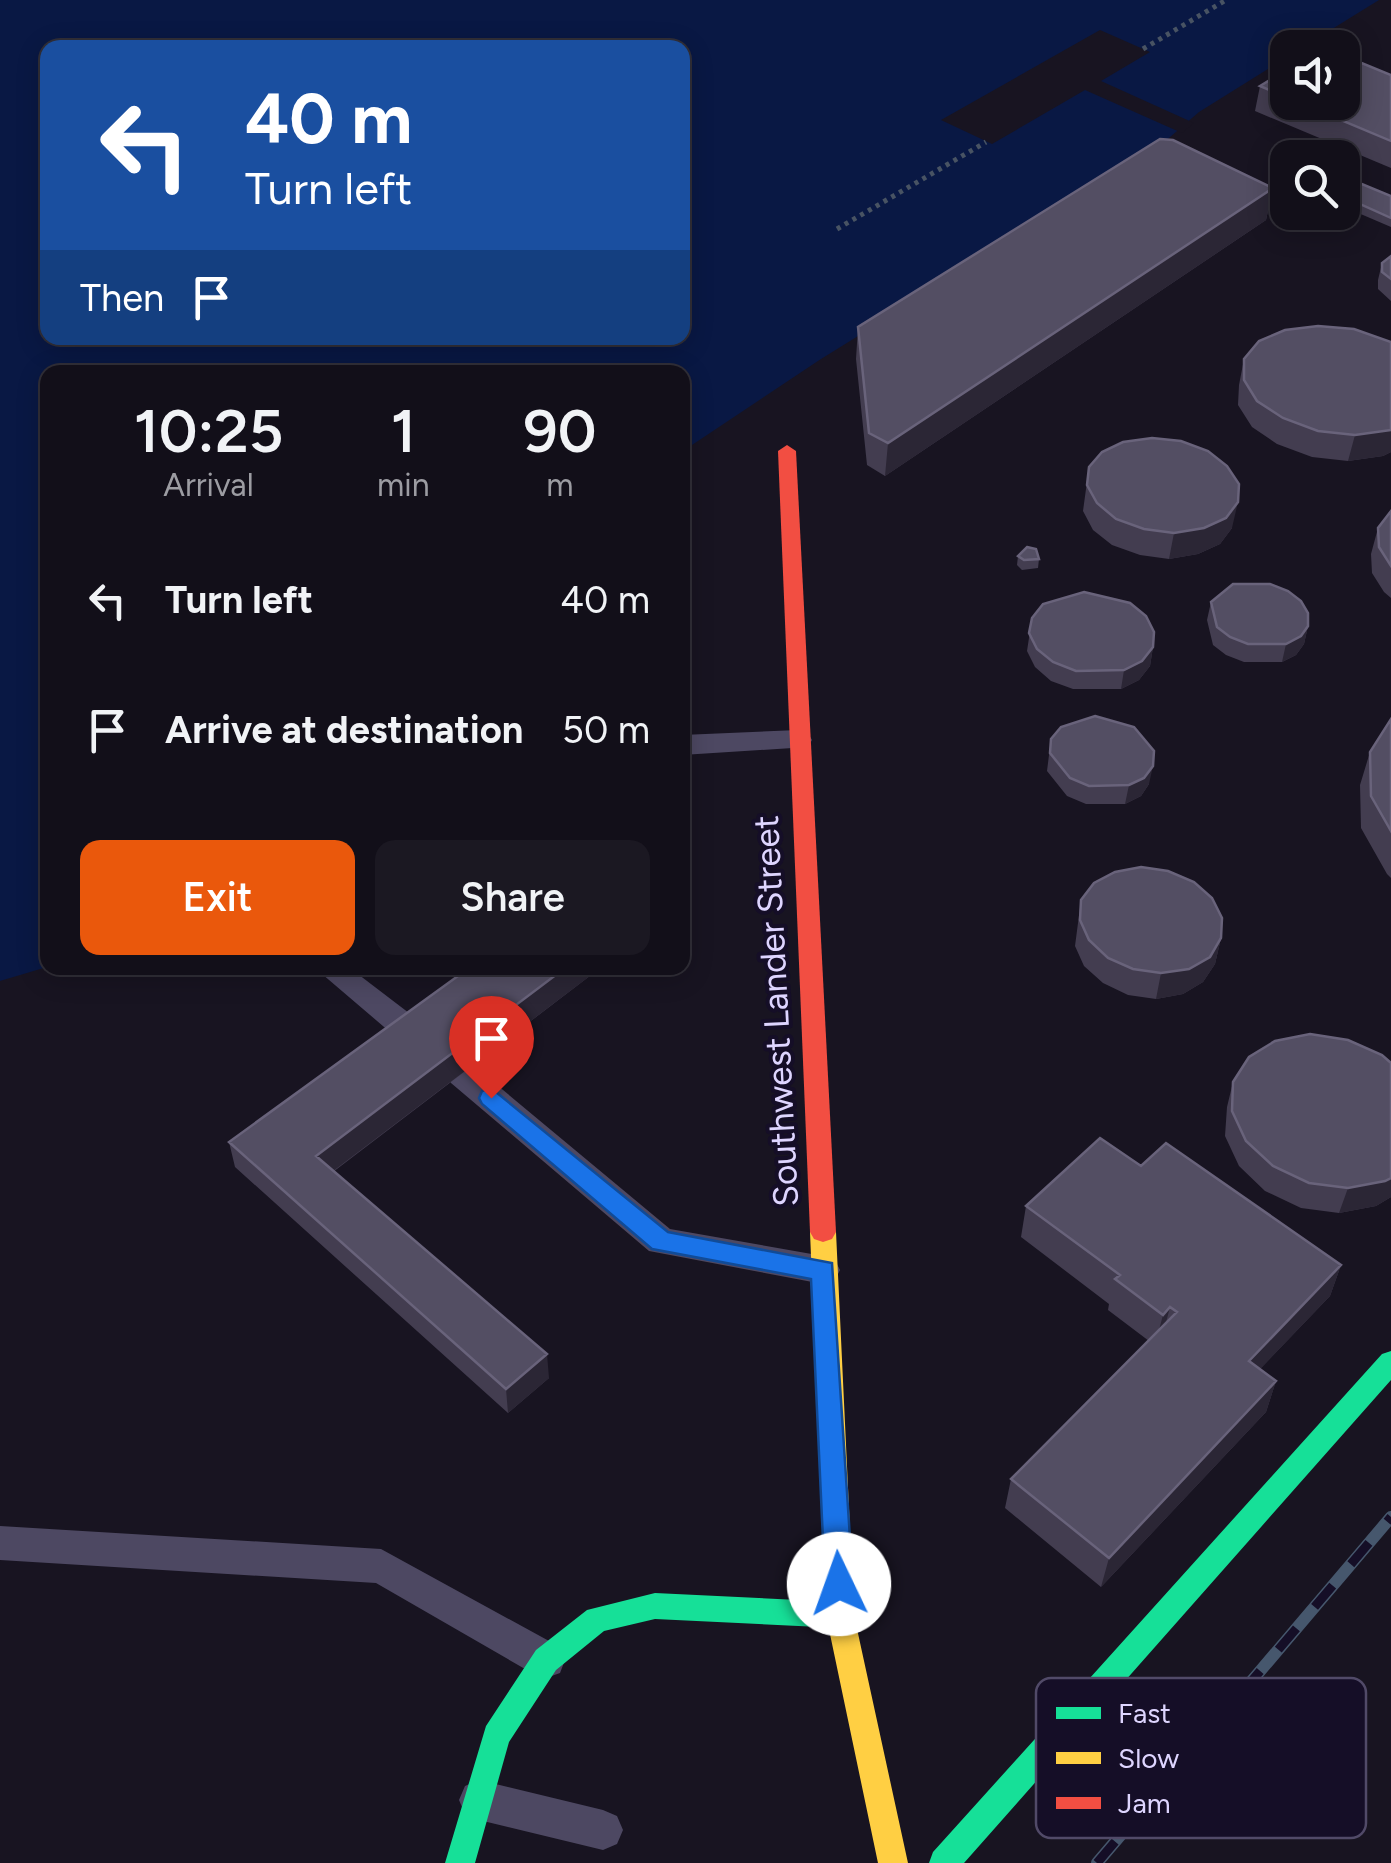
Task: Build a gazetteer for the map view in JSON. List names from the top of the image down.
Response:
{
  "streets": {
    "street": ["Southwest Lander Street"]
  },
  "legend": ["Fast", "Slow", "Jam"],
  "page": {
    "turn": ["40 m", "Turn left"],
    "then": "Then",
    "eta": [
      "10:25",
      "Arrival",
      "1",
      "min",
      "90",
      "m"
    ],
    "list": [
      {
        "name": "Turn left",
        "value": "40 m"
      },
      {
        "name": "Arrive at destination",
        "value": "50 m"
      }
    ],
    "buttons": ["Exit", "Share"]
  }
}
